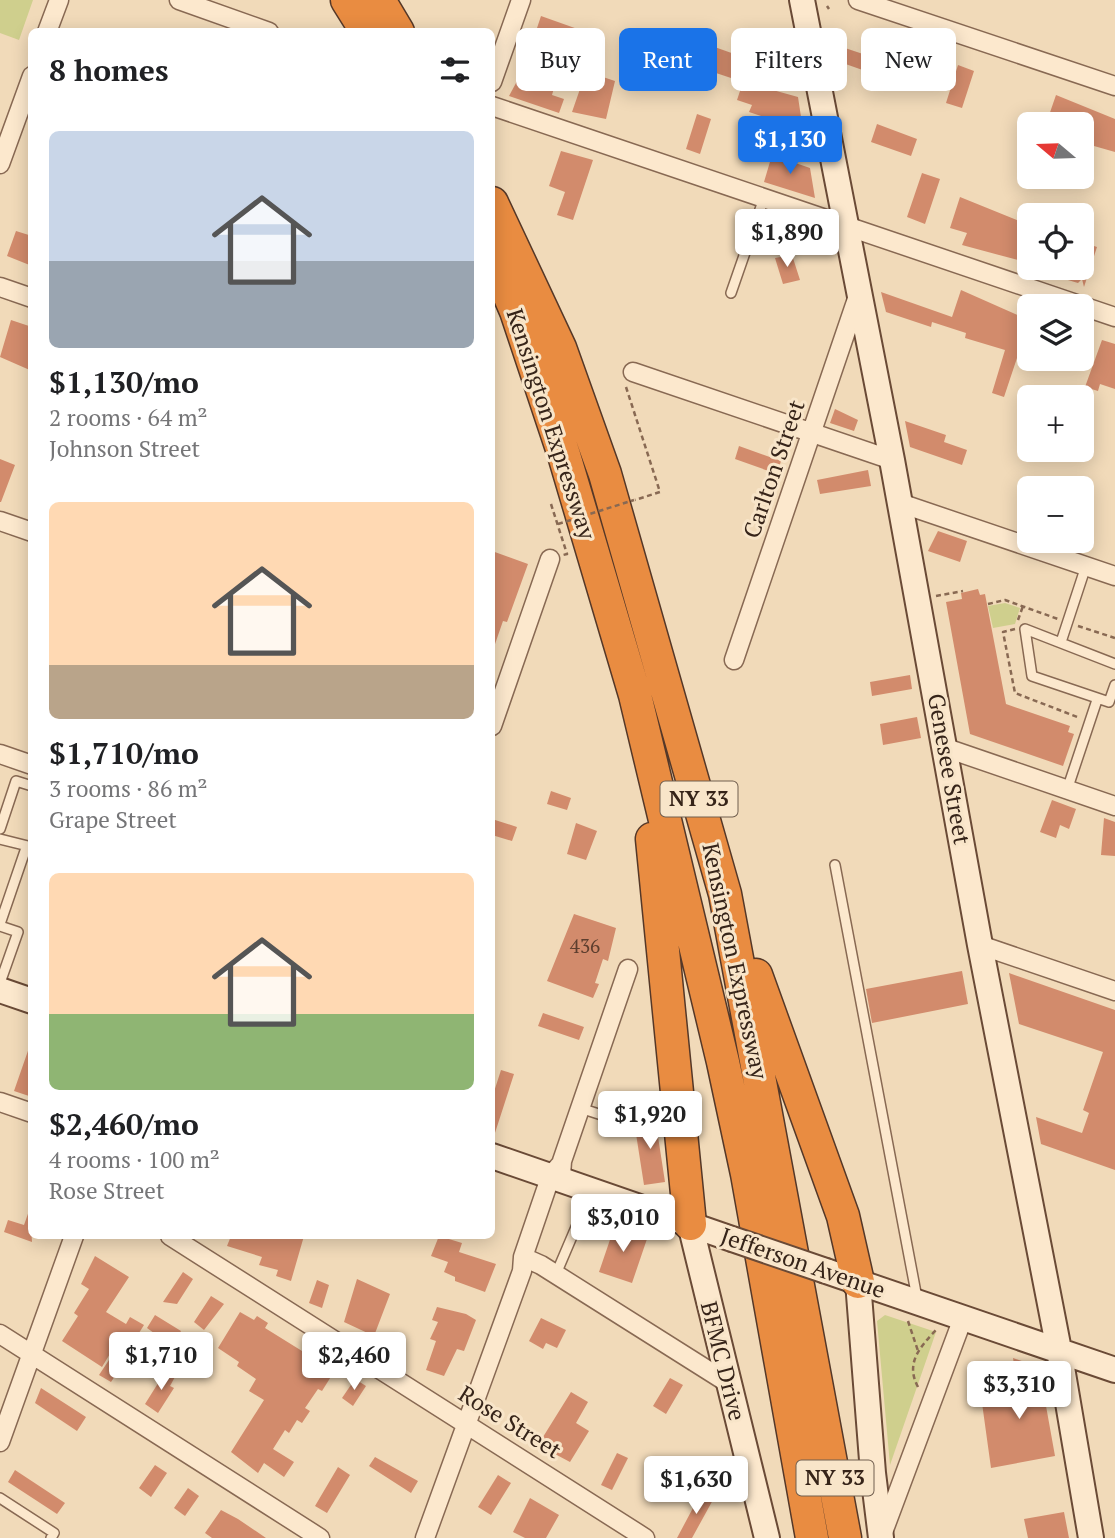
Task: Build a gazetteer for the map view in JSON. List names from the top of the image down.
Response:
{
  "streets": {
    "highway": ["Kensington Expressway", "NY 33"],
    "main road": ["Genesee Street", "Jefferson Avenue", "BFMC Drive"],
    "street": ["Carlton Street", "Rose Street"]
  },
  "crossings": [
    ["Carlton Street", "Genesee Street"],
    ["Genesee Street", "Jefferson Avenue"],
    ["Jefferson Avenue", "BFMC Drive"]
  ],
  "house_numbers": ["436"],
  "north": "left",
  "page": {
    "chip": [
      "Buy",
      "Rent",
      "Filters",
      "New"
    ],
    "heading": "8 homes",
    "map_buttons": ["+", "−"],
    "list": [
      {
        "name": "$1,130/mo",
        "note": "2 rooms · 64 m² · Johnson Street"
      },
      {
        "name": "$1,710/mo",
        "note": "3 rooms · 86 m² · Grape Street"
      },
      {
        "name": "$2,460/mo",
        "note": "4 rooms · 100 m² · Rose Street"
      }
    ],
    "price": [
      "$1,130",
      "$1,890",
      "$1,920",
      "$3,010",
      "$1,710",
      "$2,460",
      "$3,310",
      "$1,630"
    ]
  }
}
